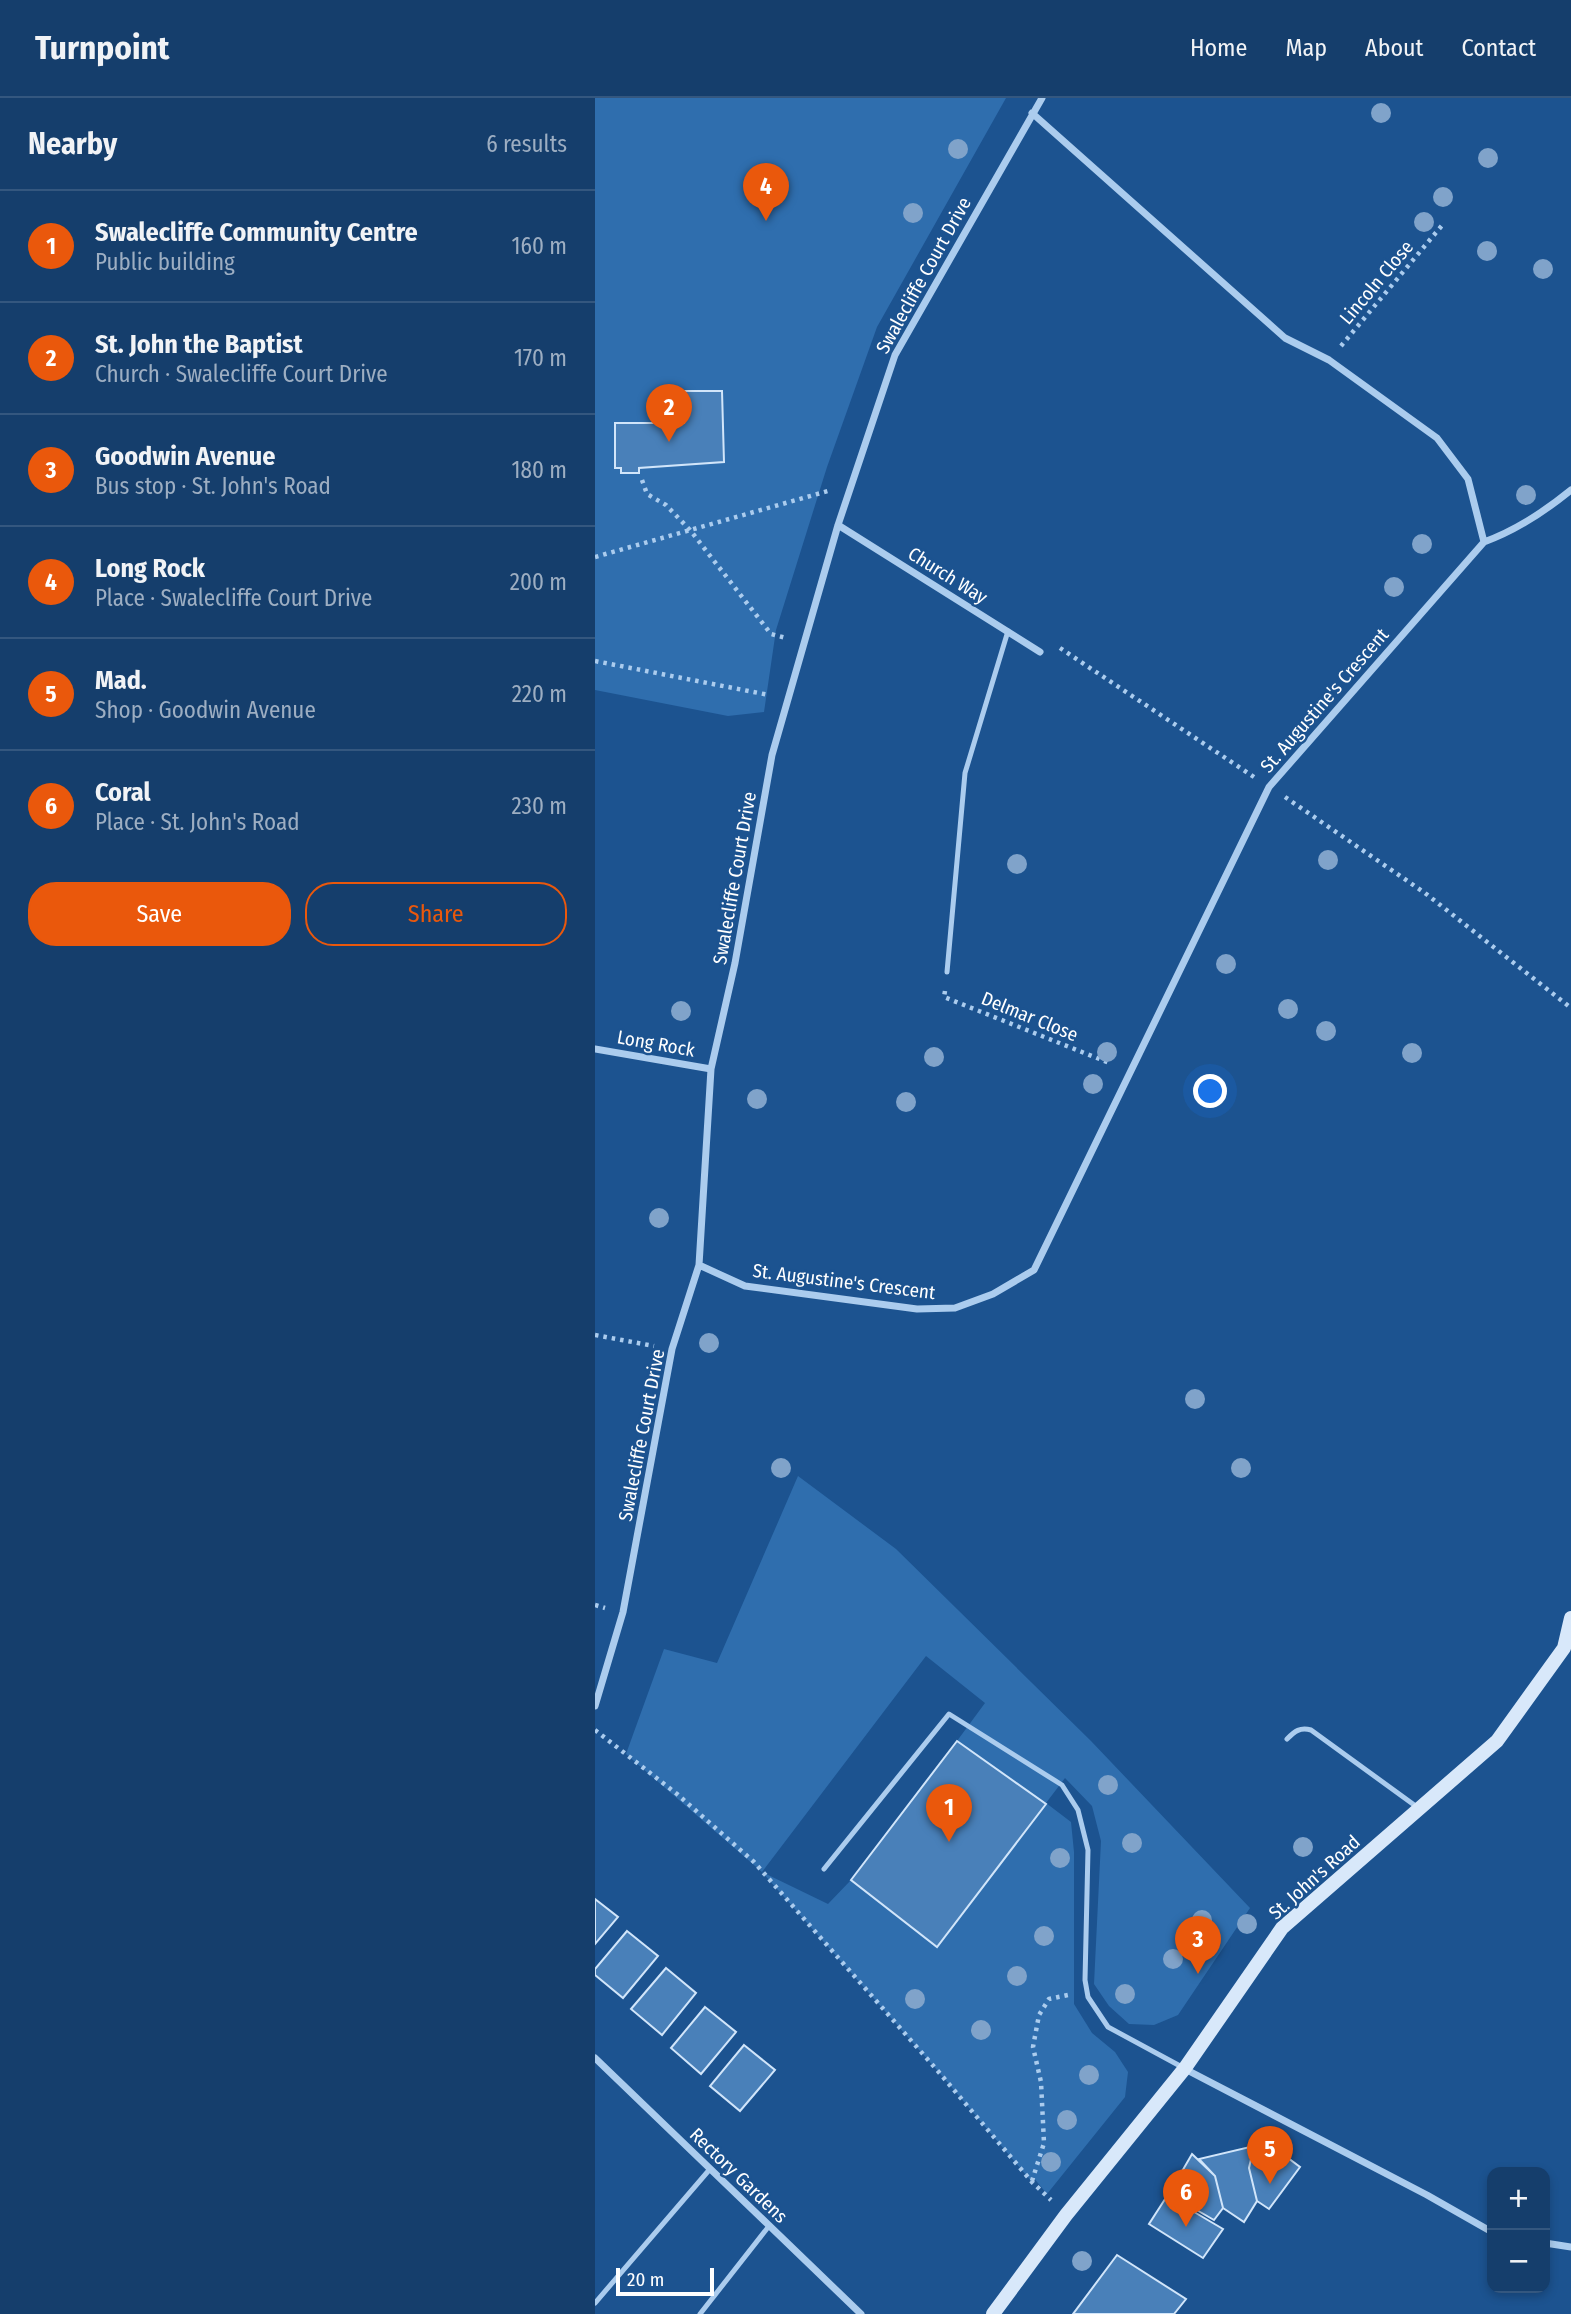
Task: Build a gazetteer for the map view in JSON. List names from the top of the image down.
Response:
{
  "streets": {
    "main road": ["St. John's Road"],
    "street": [
      "Swalecliffe Court Drive",
      "Church Way",
      "St. Augustine's Crescent",
      "Long Rock",
      "Rectory Gardens"
    ],
    "path": ["Lincoln Close", "Delmar Close"]
  },
  "crossings": [
    ["Swalecliffe Court Drive", "Church Way"],
    ["Swalecliffe Court Drive", "St. Augustine's Crescent"],
    ["Swalecliffe Court Drive", "Long Rock"],
    ["St. Augustine's Crescent", "Delmar Close"]
  ],
  "scale_bar": "20 m",
  "page": {
    "header": "Turnpoint",
    "nav": [
      "Home",
      "Map",
      "About",
      "Contact"
    ],
    "heading": ["Nearby", "6 results"],
    "pins": [
      "4",
      "2",
      "1",
      "3",
      "5",
      "6"
    ],
    "list": [
      {
        "mark": "1",
        "name": "Swalecliffe Community Centre",
        "note": "Public building",
        "value": "160 m"
      },
      {
        "mark": "2",
        "name": "St. John the Baptist",
        "note": "Church · Swalecliffe Court Drive",
        "value": "170 m"
      },
      {
        "mark": "3",
        "name": "Goodwin Avenue",
        "note": "Bus stop · St. John's Road",
        "value": "180 m"
      },
      {
        "mark": "4",
        "name": "Long Rock",
        "note": "Place · Swalecliffe Court Drive",
        "value": "200 m"
      },
      {
        "mark": "5",
        "name": "Mad.",
        "note": "Shop · Goodwin Avenue",
        "value": "220 m"
      },
      {
        "mark": "6",
        "name": "Coral",
        "note": "Place · St. John's Road",
        "value": "230 m"
      }
    ],
    "buttons": ["Save", "Share"],
    "map_buttons": ["+", "−"],
    "scale": "20 m"
  }
}
